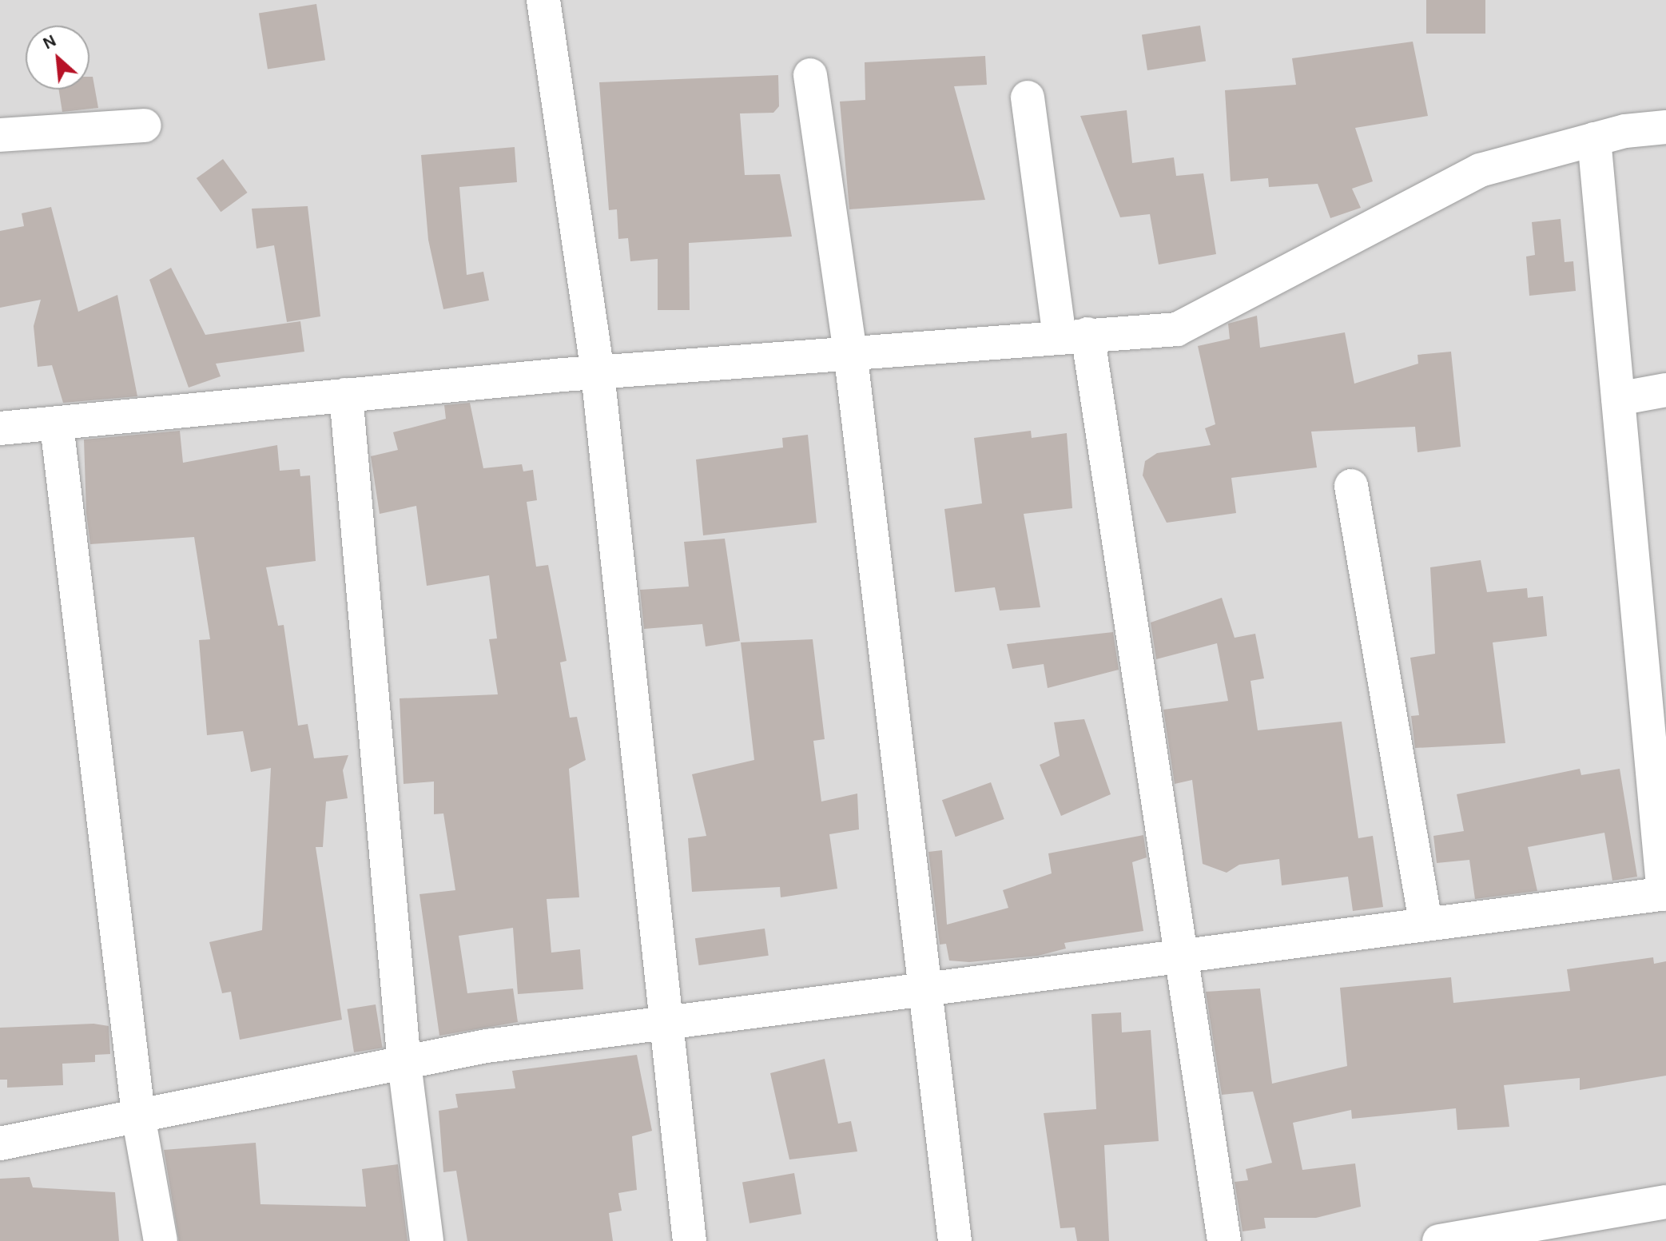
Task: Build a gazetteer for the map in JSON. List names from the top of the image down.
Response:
{
  "north": "top left"
}
